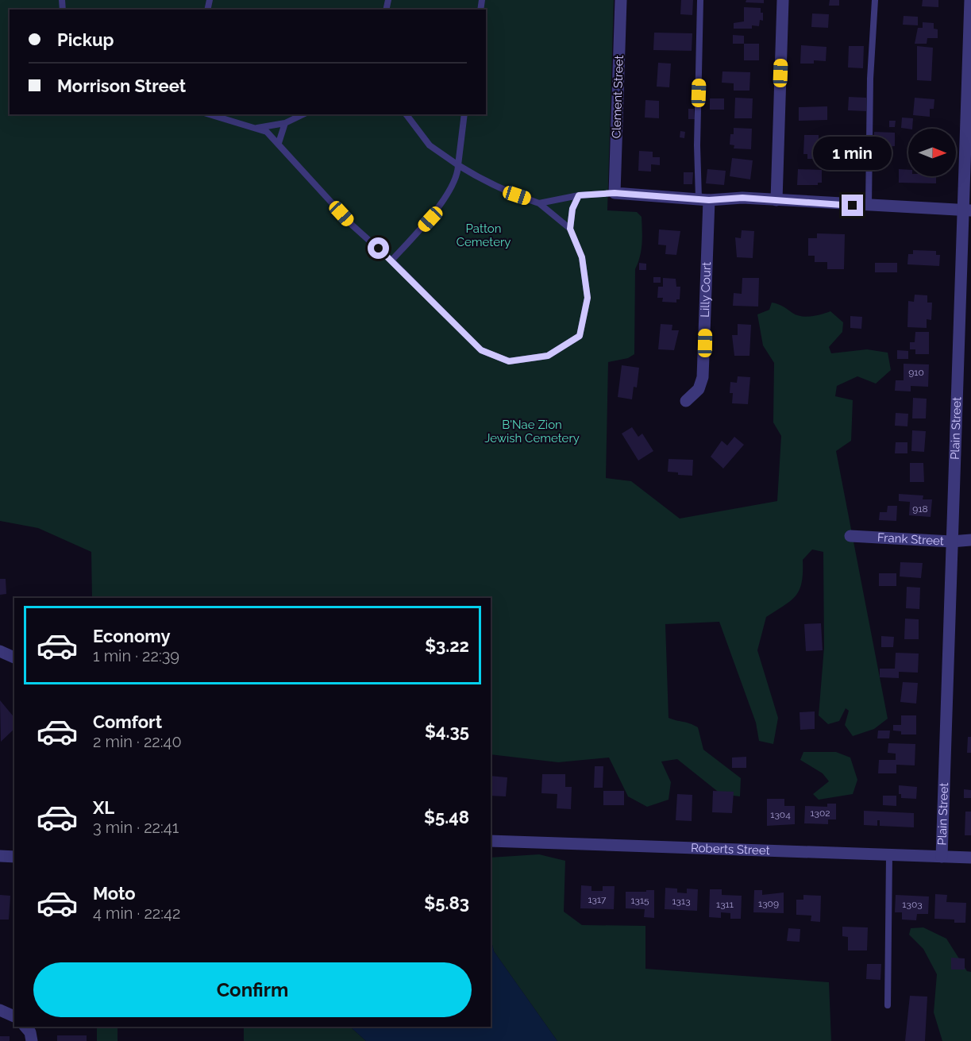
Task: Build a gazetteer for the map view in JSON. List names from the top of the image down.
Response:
{
  "streets": {
    "street": [
      "Clement Street",
      "Lilly Court",
      "Plain Street",
      "Frank Street",
      "Roberts Street"
    ]
  },
  "crossings": [
    ["Plain Street", "Frank Street"],
    ["Plain Street", "Roberts Street"]
  ],
  "parks": ["Patton Cemetery", "B'Nae Zion Jewish Cemetery"],
  "house_numbers": [
    "910",
    "918",
    "1302",
    "1304",
    "1317",
    "1315",
    "1313",
    "1309",
    "1311",
    "1303"
  ],
  "north": "right",
  "page": {
    "banner": ["Pickup", "Morrison Street"],
    "bubble": "1 min",
    "list": [
      {
        "name": "Economy",
        "note": "1 min · 22:39",
        "value": "$3.22"
      },
      {
        "name": "Comfort",
        "note": "2 min · 22:40",
        "value": "$4.35"
      },
      {
        "name": "XL",
        "note": "3 min · 22:41",
        "value": "$5.48"
      },
      {
        "name": "Moto",
        "note": "4 min · 22:42",
        "value": "$5.83"
      }
    ],
    "buttons": "Confirm"
  }
}
